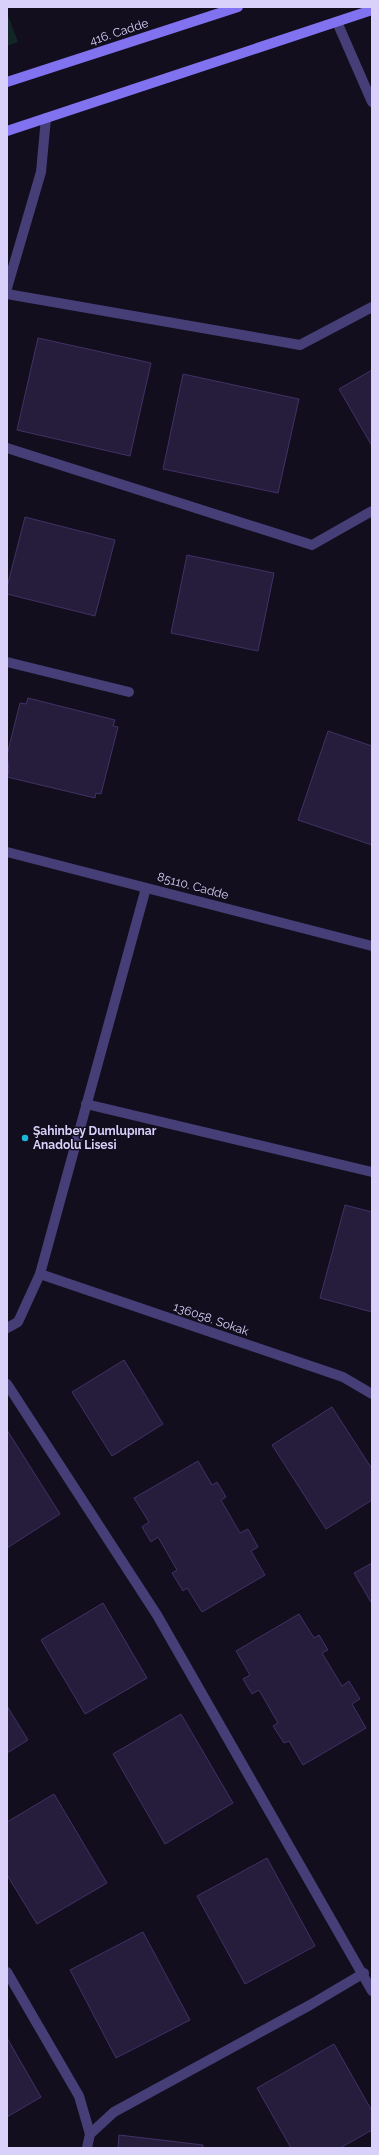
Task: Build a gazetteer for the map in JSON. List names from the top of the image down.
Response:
{
  "streets": {
    "main road": ["416. Cadde"],
    "street": ["85110. Cadde", "136058. Sokak"]
  },
  "places": ["Şahinbey Dumlupınar Anadolu Lisesi"]
}
